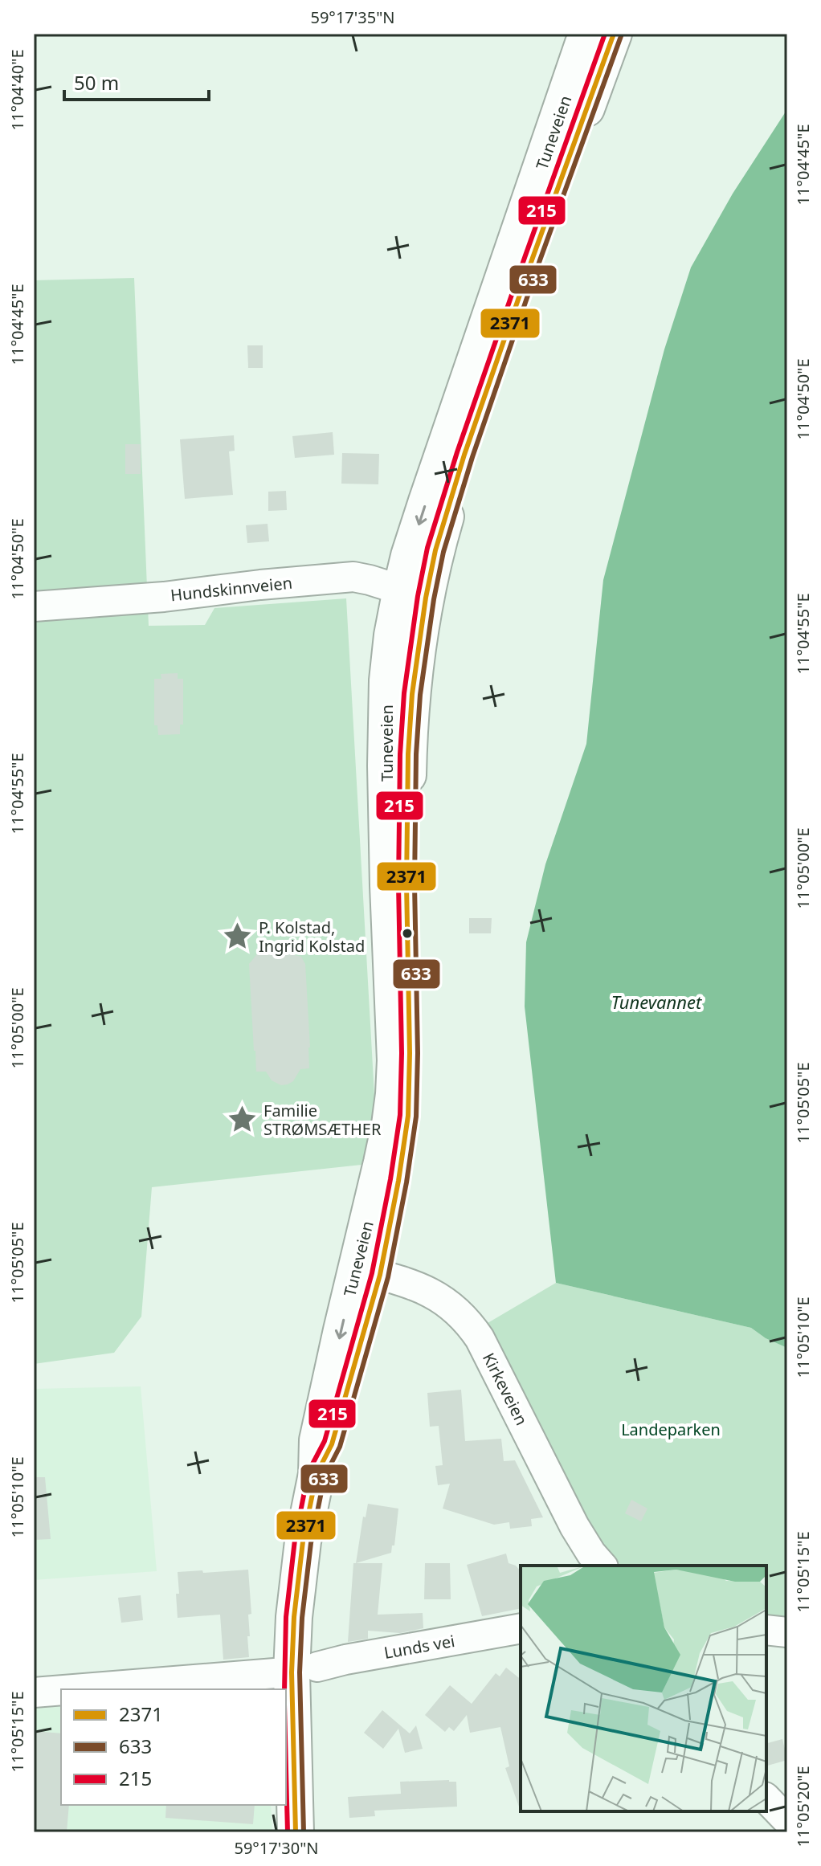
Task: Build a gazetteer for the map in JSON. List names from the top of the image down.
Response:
{
  "streets": {
    "main road": ["Tuneveien"],
    "street": ["Hundskinnveien", "Kirkeveien", "Lunds vei"]
  },
  "crossings": [
    ["Tuneveien", "Hundskinnveien"],
    ["Tuneveien", "Kirkeveien"]
  ],
  "water": ["Tunevannet"],
  "parks": ["Landeparken"],
  "places": {
    "place": ["P. Kolstad, Ingrid Kolstad", "Familie STRØMSÆTHER"]
  },
  "lines": ["transit line 2371", "transit line 215", "transit line 633"],
  "legend": ["2371", "633", "215"],
  "scale_bar": "50 m",
  "coordinates": [
    "59°17'35\"N",
    "11°04'40\"E",
    "11°04'45\"E",
    "11°04'50\"E",
    "11°04'55\"E",
    "11°05'00\"E",
    "11°05'05\"E",
    "11°05'10\"E",
    "11°05'15\"E",
    "11°05'20\"E",
    "59°17'30\"N"
  ]
}
